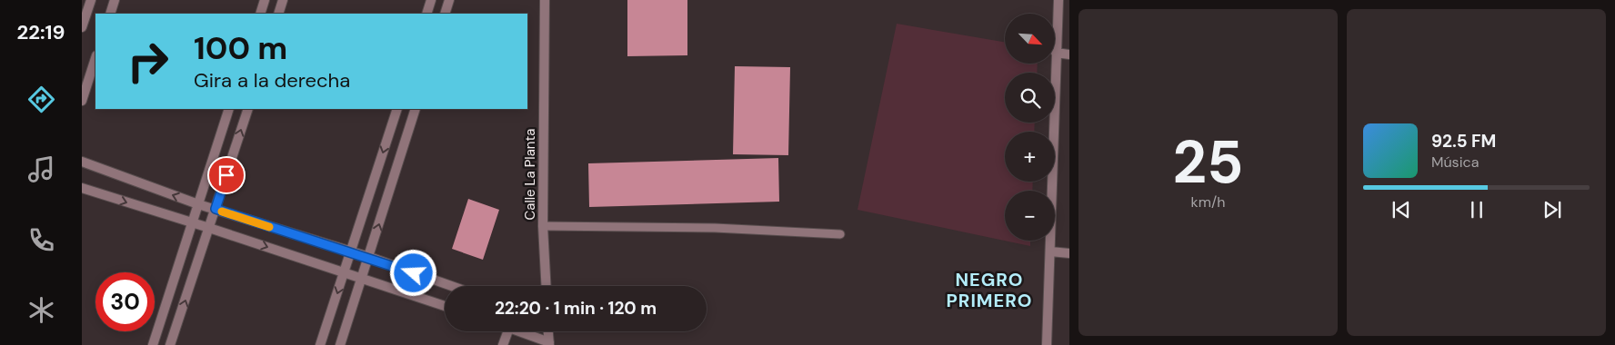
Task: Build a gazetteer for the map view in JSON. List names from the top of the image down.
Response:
{
  "streets": {
    "street": ["Calle La Planta"]
  },
  "districts": ["NEGRO PRIMERO"],
  "north": "bottom right",
  "page": {
    "tabs": "22:19",
    "tile": ["25", "km/h"],
    "map_buttons": ["+", "−"],
    "turn": ["100 m", "Gira a la derecha"],
    "song": ["92.5 FM", "Música"],
    "limit": "30",
    "trip": "22:20 · 1 min · 120 m"
  }
}
